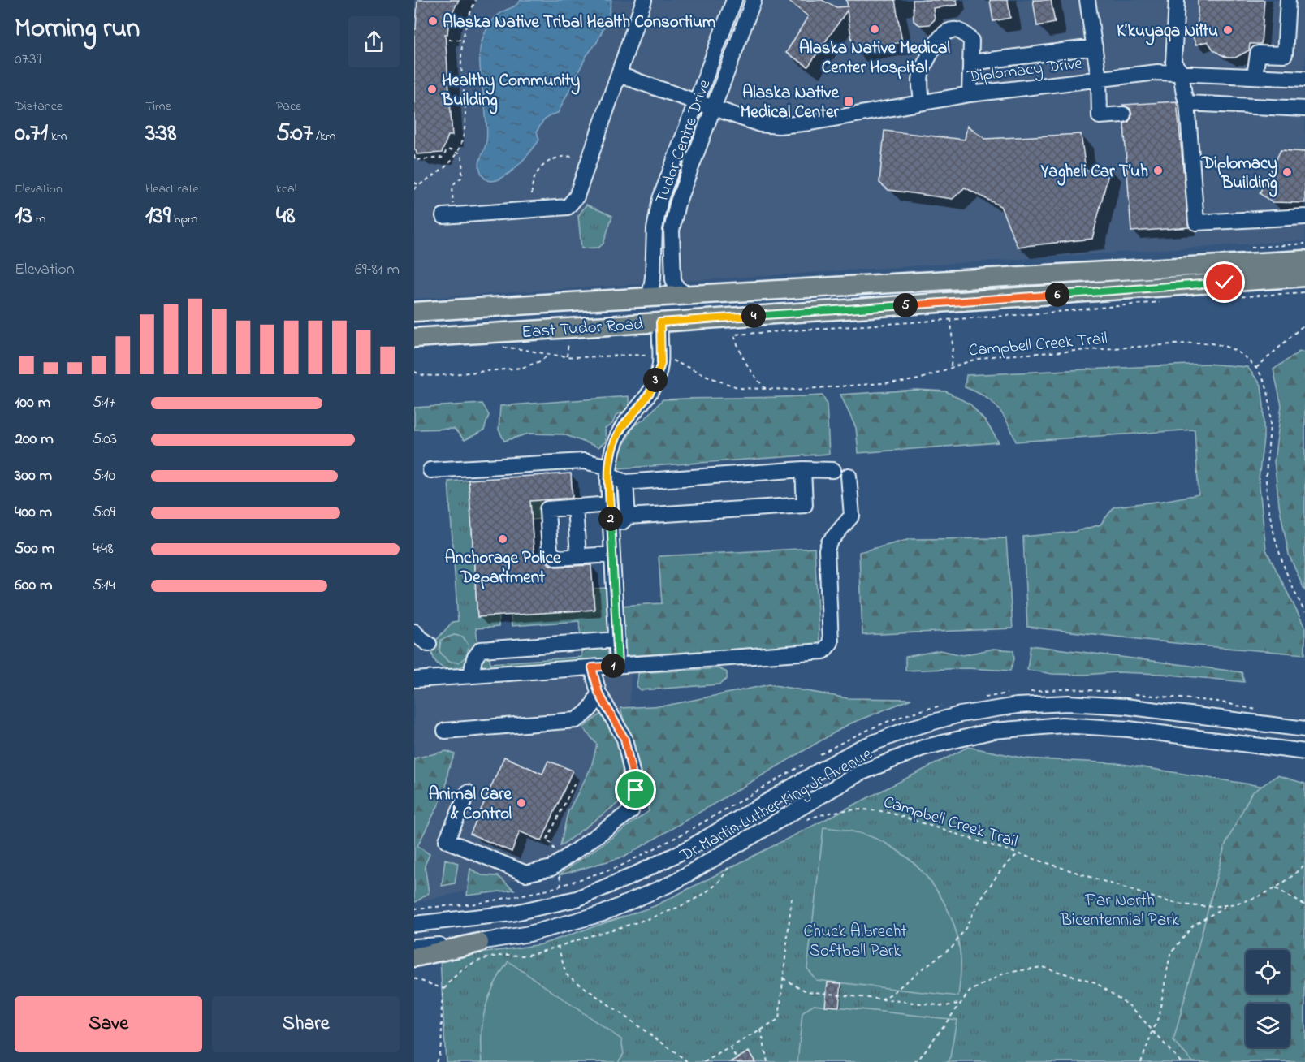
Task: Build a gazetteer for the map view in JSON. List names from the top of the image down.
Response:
{
  "streets": {
    "main road": ["East Tudor Road"],
    "street": ["Diplomacy Drive", "Tudor Centre Drive", "Dr Martin Luther King Jr Avenue"],
    "path": ["Campbell Creek Trail"]
  },
  "crossings": [
    ["Diplomacy Drive", "Tudor Centre Drive"],
    ["Tudor Centre Drive", "East Tudor Road"]
  ],
  "parks": ["Far North Bicentennial Park", "Chuck Albrecht Softball Park"],
  "places": {
    "other": [
      "Alaska Native Tribal Health Consortium",
      "Alaska Native Medical Center Hospital",
      "K’kuyaqa Niłtu",
      "Healthy Community Building",
      "Yagheli Car T’uh",
      "Diplomacy Building",
      "Anchorage Police Department",
      "Animal Care & Control"
    ],
    "transit": ["Alaska Native Medical Center"]
  },
  "page": {
    "heading": ["Morning run", "07:39"],
    "stats": [
      ["Distance", "0.71 km"],
      ["Time", "3:38"],
      ["Pace", "5:07 /km"],
      ["Elevation", "13 m"],
      ["Heart rate", "139 bpm"],
      ["kcal", "48"]
    ],
    "chart": ["Elevation", "69–81 m"],
    "pins": [
      "6",
      "5",
      "4",
      "3",
      "2",
      "1"
    ],
    "list": [
      {
        "name": "100 m",
        "note": "5:17"
      },
      {
        "name": "200 m",
        "note": "5:03"
      },
      {
        "name": "300 m",
        "note": "5:10"
      },
      {
        "name": "400 m",
        "note": "5:09"
      },
      {
        "name": "500 m",
        "note": "4:48"
      },
      {
        "name": "600 m",
        "note": "5:14"
      }
    ],
    "buttons": ["Save", "Share"]
  }
}
